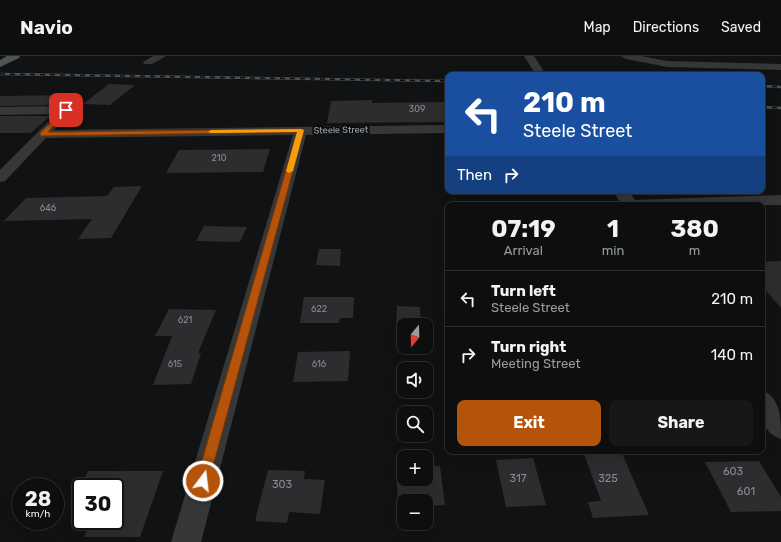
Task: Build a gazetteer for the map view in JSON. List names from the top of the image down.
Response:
{
  "streets": {
    "street": ["Steele Street"]
  },
  "house_numbers": [
    "309",
    "210",
    "646",
    "622",
    "621",
    "615",
    "616",
    "603",
    "317",
    "325",
    "303",
    "601"
  ],
  "north": "bottom",
  "page": {
    "header": "Navio",
    "nav": ["Map", "Directions", "Saved"],
    "turn": ["210 m", "Steele Street"],
    "then": "Then",
    "eta": [
      "07:19",
      "Arrival",
      "1",
      "min",
      "380",
      "m"
    ],
    "list": [
      {
        "name": "Turn left",
        "note": "Steele Street",
        "value": "210 m"
      },
      {
        "name": "Turn right",
        "note": "Meeting Street",
        "value": "140 m"
      }
    ],
    "map_buttons": ["+", "−"],
    "buttons": ["Exit", "Share"],
    "speed": "28 km/h",
    "limit": "30"
  }
}
